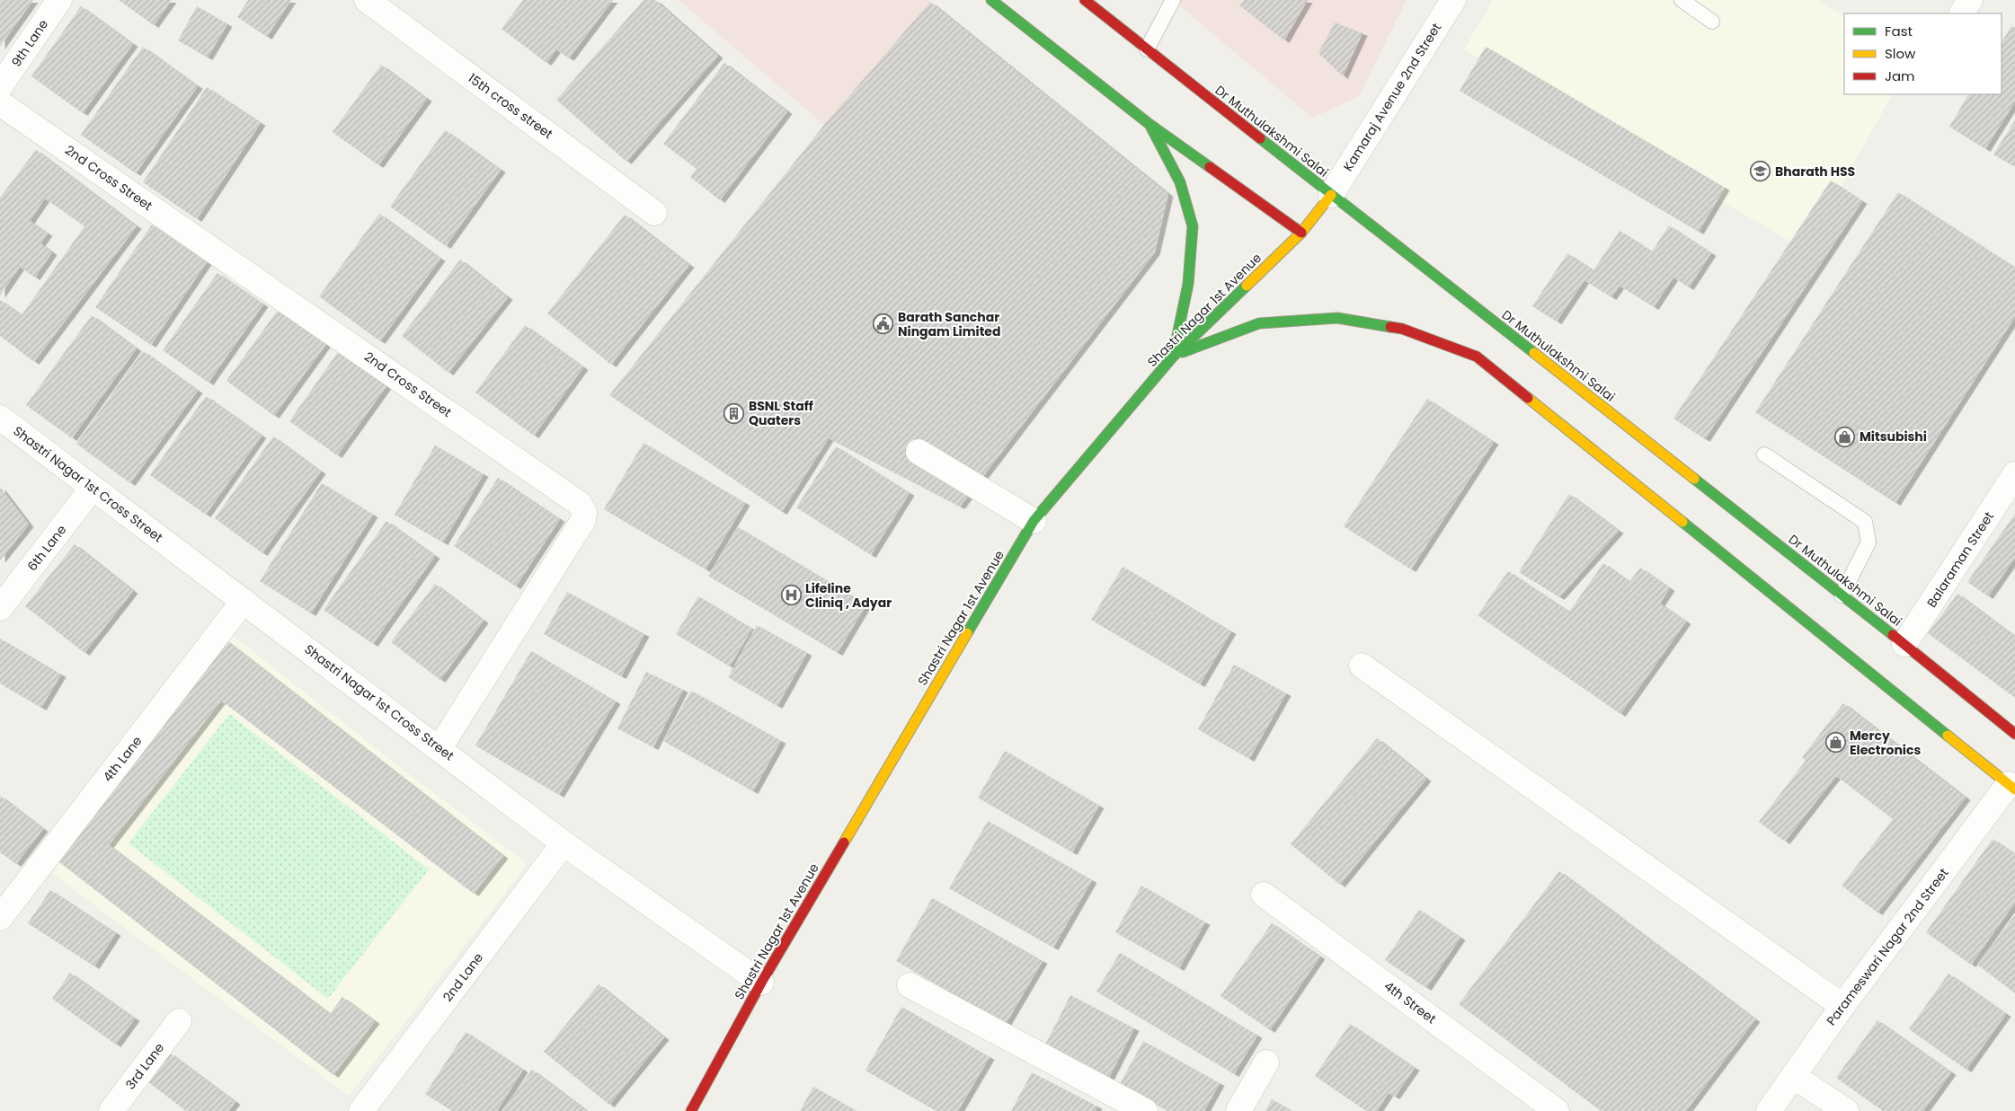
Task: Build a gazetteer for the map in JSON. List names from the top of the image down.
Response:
{
  "streets": {
    "main road": ["Dr Muthulakshmi Salai", "Shastri Nagar 1st Avenue"],
    "street": [
      "9th Lane",
      "Kamaraj Avenue 2nd Street",
      "15th cross street",
      "2nd Cross Street",
      "Shastri Nagar 1st Cross Street",
      "6th Lane",
      "Balaraman Street",
      "4th Lane",
      "Parameswari Nagar 2nd Street",
      "2nd Lane",
      "4th Street",
      "3rd Lane"
    ]
  },
  "crossings": [
    ["Kamaraj Avenue 2nd Street", "Dr Muthulakshmi Salai"],
    ["Kamaraj Avenue 2nd Street", "Shastri Nagar 1st Avenue"],
    ["Dr Muthulakshmi Salai", "Shastri Nagar 1st Avenue"],
    ["Dr Muthulakshmi Salai", "Balaraman Street"],
    ["2nd Cross Street", "Shastri Nagar 1st Cross Street"],
    ["Shastri Nagar 1st Avenue", "Shastri Nagar 1st Cross Street"],
    ["Shastri Nagar 1st Cross Street", "6th Lane"],
    ["Shastri Nagar 1st Cross Street", "4th Lane"],
    ["Shastri Nagar 1st Cross Street", "2nd Lane"]
  ],
  "places": {
    "school or university": ["Bharath HSS"],
    "public building": ["Barath Sanchar Ningam Limited"],
    "building": ["BSNL Staff Quaters"],
    "shop": ["Mitsubishi", "Mercy Electronics"],
    "hospital": ["Lifeline Cliniq , Adyar"]
  },
  "legend": ["Fast", "Slow", "Jam"]
}
